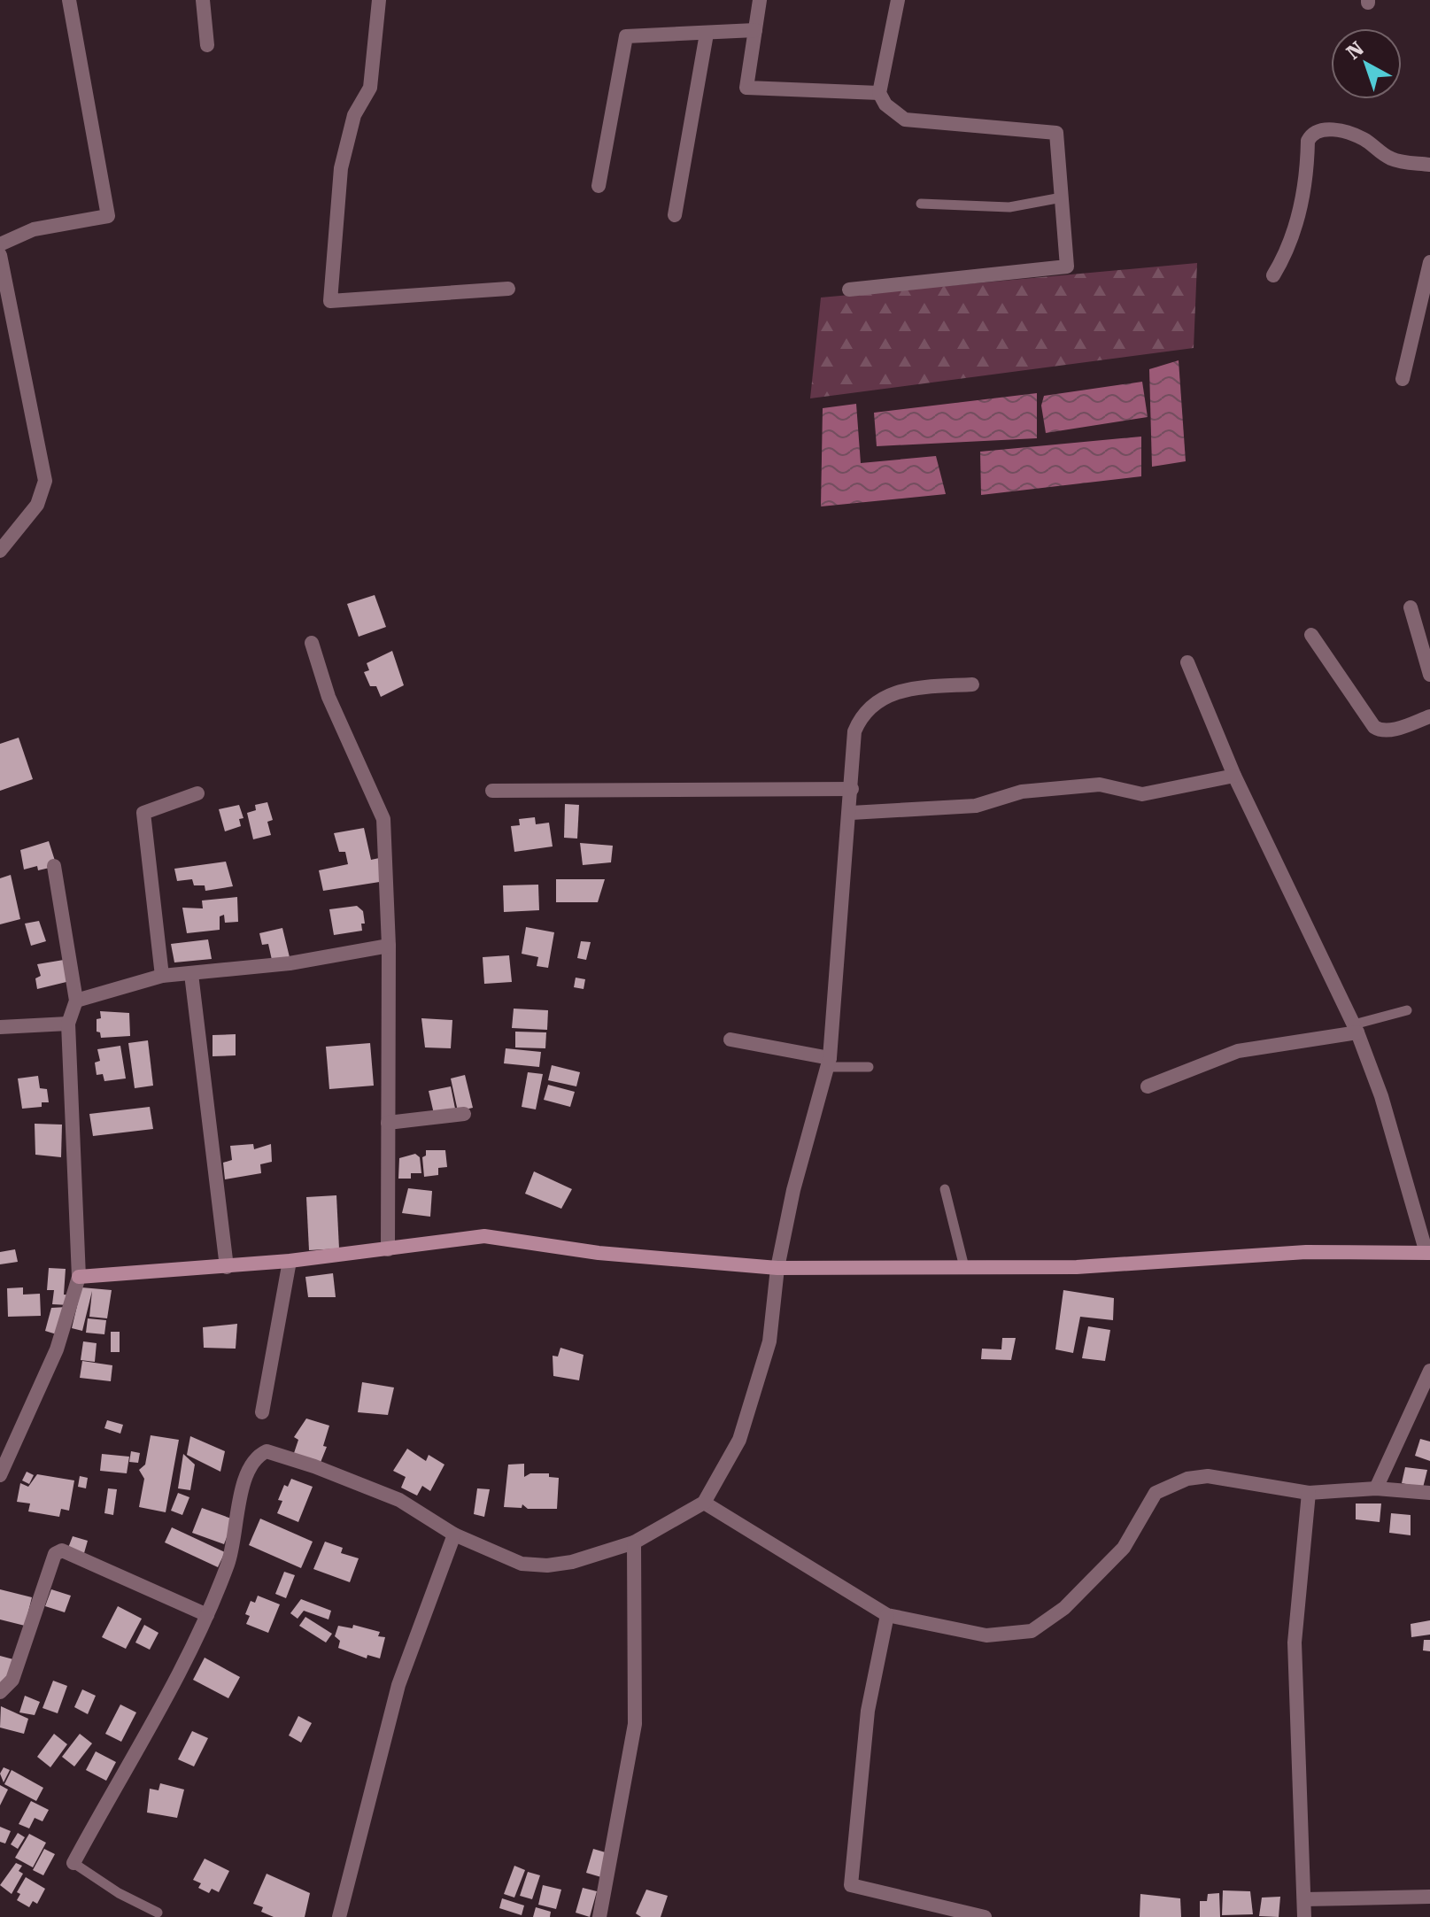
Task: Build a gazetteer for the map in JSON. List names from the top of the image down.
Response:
{
  "north": "top left"
}
